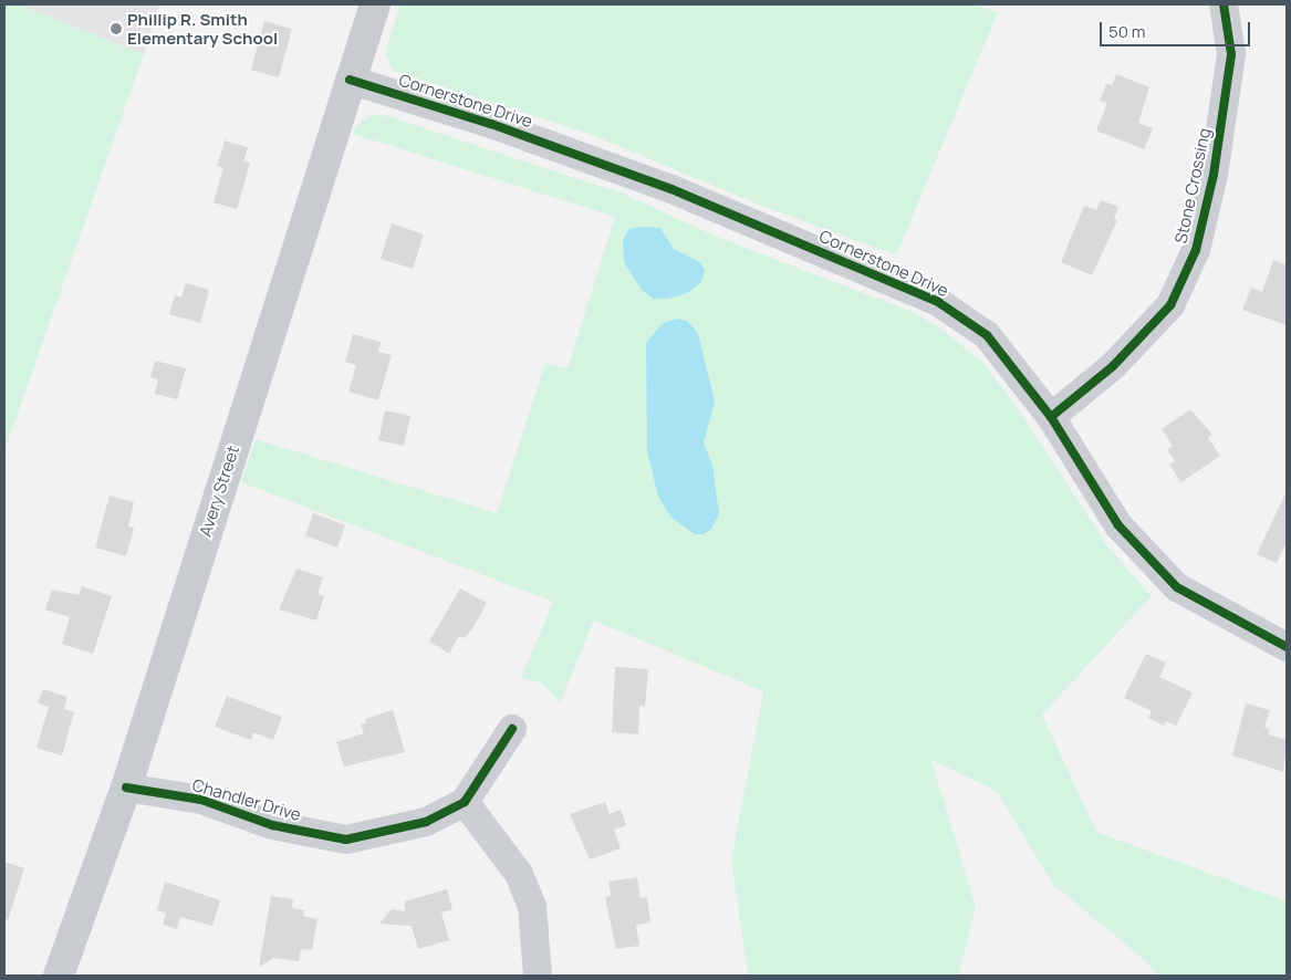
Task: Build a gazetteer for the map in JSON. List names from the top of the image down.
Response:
{
  "streets": {
    "main road": ["Avery Street"],
    "street": ["Cornerstone Drive", "Stone Crossing", "Chandler Drive"]
  },
  "crossings": [
    ["Cornerstone Drive", "Stone Crossing"],
    ["Cornerstone Drive", "Avery Street"],
    ["Avery Street", "Chandler Drive"]
  ],
  "places": ["Phillip R. Smith Elementary School"],
  "scale_bar": "50 m"
}
